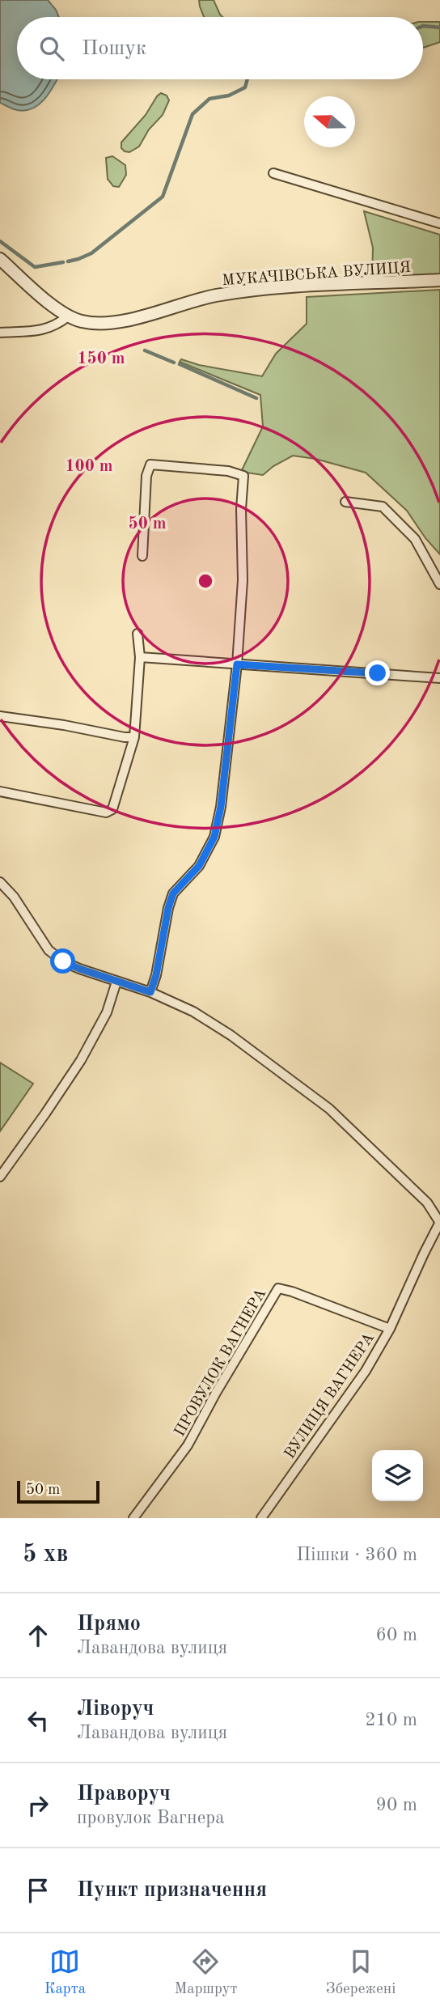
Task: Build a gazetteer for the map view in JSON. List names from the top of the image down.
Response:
{
  "streets": {
    "street": ["МУКАЧІВСЬКА ВУЛИЦЯ", "ПРОВУЛОК ВАГНЕРА", "ВУЛИЦЯ ВАГНЕРА"]
  },
  "crossings": [
    ["ПРОВУЛОК ВАГНЕРА", "ВУЛИЦЯ ВАГНЕРА"]
  ],
  "scale_bar": "50 m",
  "north": "left",
  "page": {
    "search": "Пошук",
    "scale": "50 m",
    "heading": ["5 хв", "Пішки · 360 m"],
    "list": [
      ["Прямо", "Лавандова вулиця", "60 m"],
      ["Ліворуч", "Лавандова вулиця", "210 m"],
      ["Праворуч", "провулок Вагнера", "90 m"],
      "Пункт призначення"
    ],
    "nav": ["Карта", "Маршрут", "Збережені"]
  },
  "rings": ["150 m", "100 m", "50 m"]
}
